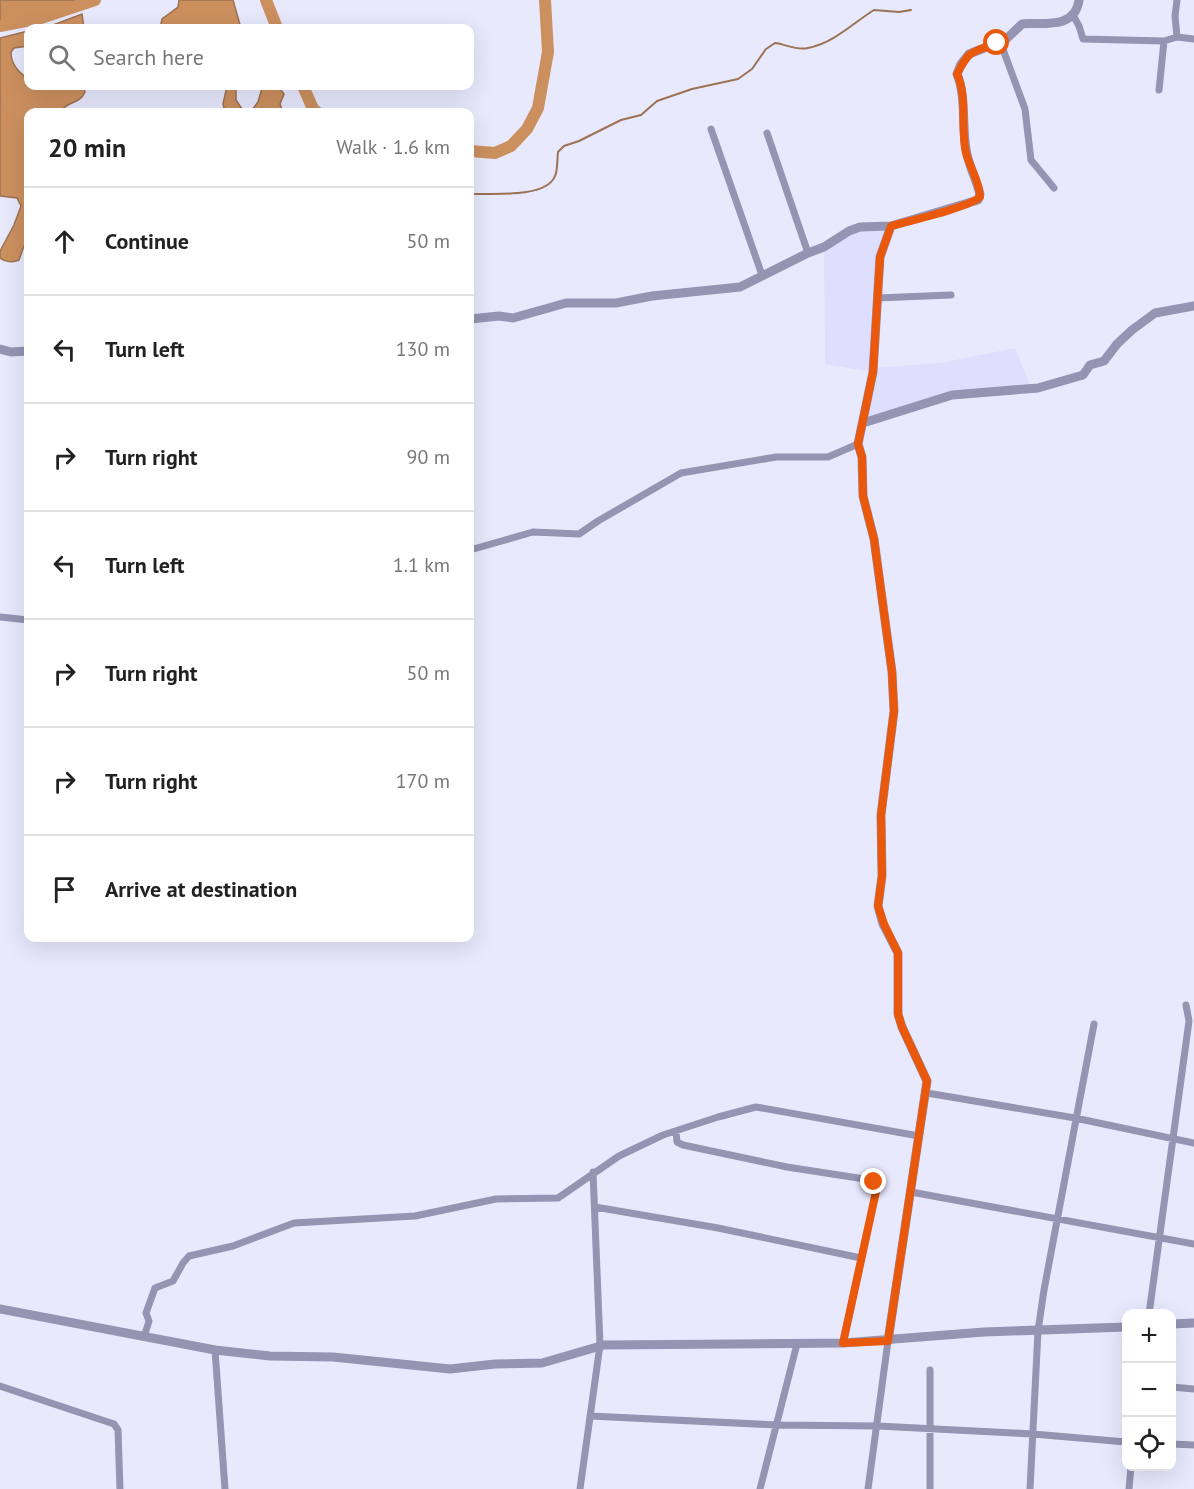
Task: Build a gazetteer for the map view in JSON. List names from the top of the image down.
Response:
{
  "page": {
    "search": "Search here",
    "heading": ["20 min", "Walk · 1.6 km"],
    "list": [
      ["Continue", "50 m"],
      ["Turn left", "130 m"],
      ["Turn right", "90 m"],
      ["Turn left", "1.1 km"],
      ["Turn right", "50 m"],
      ["Turn right", "170 m"],
      "Arrive at destination"
    ],
    "map_buttons": ["+", "−"]
  }
}
